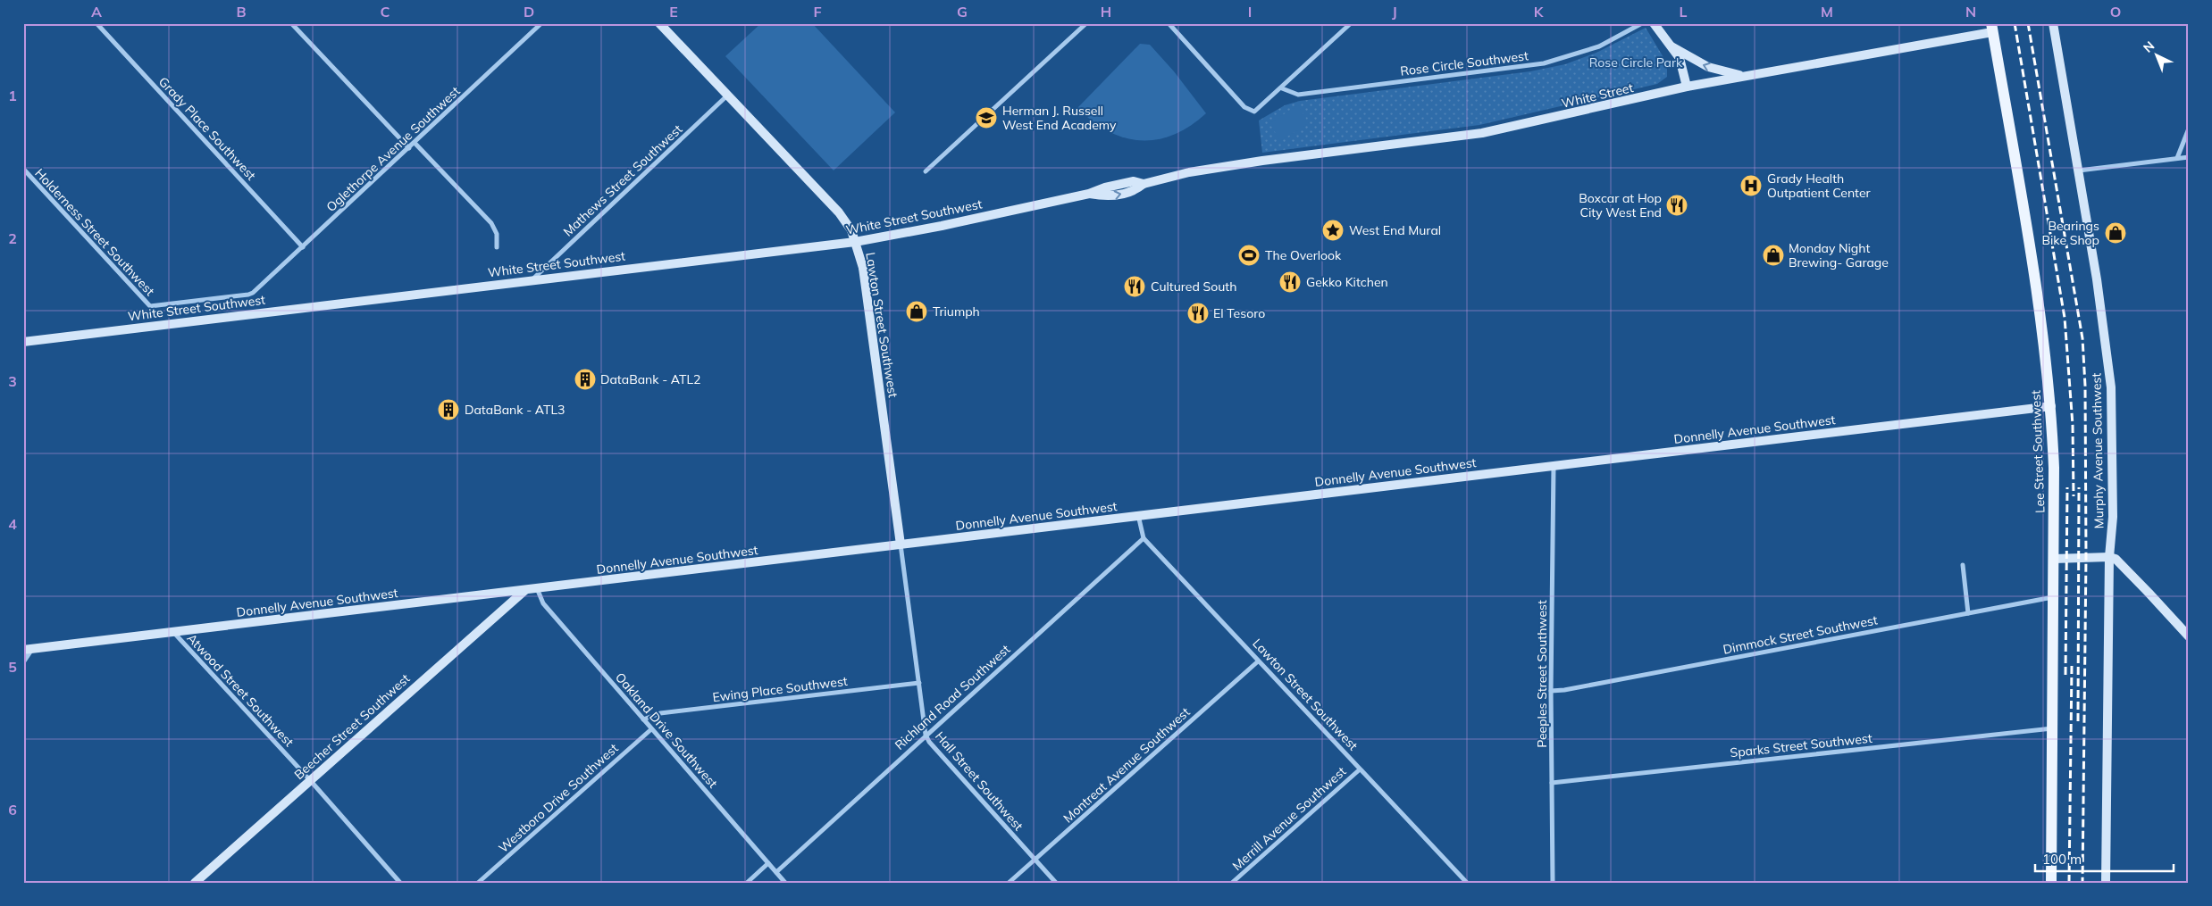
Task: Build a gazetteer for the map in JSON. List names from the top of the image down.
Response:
{
  "streets": {
    "main road": ["Lee Street Southwest"],
    "street": [
      "Rose Circle Southwest",
      "White Street",
      "Grady Place Southwest",
      "Oglethorpe Avenue Southwest",
      "Mathews Street Southwest",
      "White Street Southwest",
      "Holderness Street Southwest",
      "Lawton Street Southwest",
      "Donnelly Avenue Southwest",
      "Murphy Avenue Southwest",
      "Dimmock Street Southwest",
      "Peeples Street Southwest",
      "Ewing Place Southwest",
      "Atwood Street Southwest",
      "Richland Road Southwest",
      "Beecher Street Southwest",
      "Oakland Drive Southwest",
      "Sparks Street Southwest",
      "Montreat Avenue Southwest",
      "Hall Street Southwest",
      "Westboro Drive Southwest",
      "Merrill Avenue Southwest"
    ]
  },
  "crossings": [
    ["White Street", "White Street Southwest"],
    ["White Street", "Lee Street Southwest"],
    ["Grady Place Southwest", "Oglethorpe Avenue Southwest"],
    ["Oglethorpe Avenue Southwest", "Holderness Street Southwest"],
    ["Mathews Street Southwest", "White Street Southwest"],
    ["Mathews Street Southwest", "Lawton Street Southwest"],
    ["Lawton Street Southwest", "Donnelly Avenue Southwest"],
    ["Lawton Street Southwest", "Richland Road Southwest"],
    ["Lawton Street Southwest", "Montreat Avenue Southwest"],
    ["Lawton Street Southwest", "Hall Street Southwest"],
    ["Lawton Street Southwest", "Merrill Avenue Southwest"],
    ["Donnelly Avenue Southwest", "Lee Street Southwest"],
    ["Donnelly Avenue Southwest", "Peeples Street Southwest"],
    ["Donnelly Avenue Southwest", "Atwood Street Southwest"],
    ["Donnelly Avenue Southwest", "Beecher Street Southwest"],
    ["Donnelly Avenue Southwest", "Oakland Drive Southwest"],
    ["Donnelly Avenue Southwest", "Hall Street Southwest"],
    ["Lee Street Southwest", "Dimmock Street Southwest"],
    ["Lee Street Southwest", "Sparks Street Southwest"],
    ["Dimmock Street Southwest", "Peeples Street Southwest"],
    ["Peeples Street Southwest", "Sparks Street Southwest"],
    ["Ewing Place Southwest", "Oakland Drive Southwest"],
    ["Ewing Place Southwest", "Hall Street Southwest"],
    ["Atwood Street Southwest", "Beecher Street Southwest"],
    ["Richland Road Southwest", "Oakland Drive Southwest"],
    ["Richland Road Southwest", "Hall Street Southwest"],
    ["Oakland Drive Southwest", "Westboro Drive Southwest"],
    ["Montreat Avenue Southwest", "Hall Street Southwest"]
  ],
  "parks": ["Rose Circle Park"],
  "places": {
    "school or university": ["Herman J. Russell West End Academy"],
    "hospital": ["Grady Health Outpatient Center"],
    "restaurant": [
      "Boxcar at Hop City West End",
      "Gekko Kitchen",
      "Cultured South",
      "El Tesoro"
    ],
    "place": ["West End Mural"],
    "shop": ["Bearings Bike Shop", "Monday Night Brewing- Garage", "Triumph"],
    "sports": ["The Overlook"],
    "building": ["DataBank - ATL2", "DataBank - ATL3"]
  },
  "scale_bar": "100 m",
  "north": "top left",
  "grid": {
    "columns": [
      "A",
      "B",
      "C",
      "D",
      "E",
      "F",
      "G",
      "H",
      "I",
      "J",
      "K",
      "L",
      "M",
      "N",
      "O"
    ],
    "rows": [
      "1",
      "2",
      "3",
      "4",
      "5",
      "6"
    ]
  }
}
